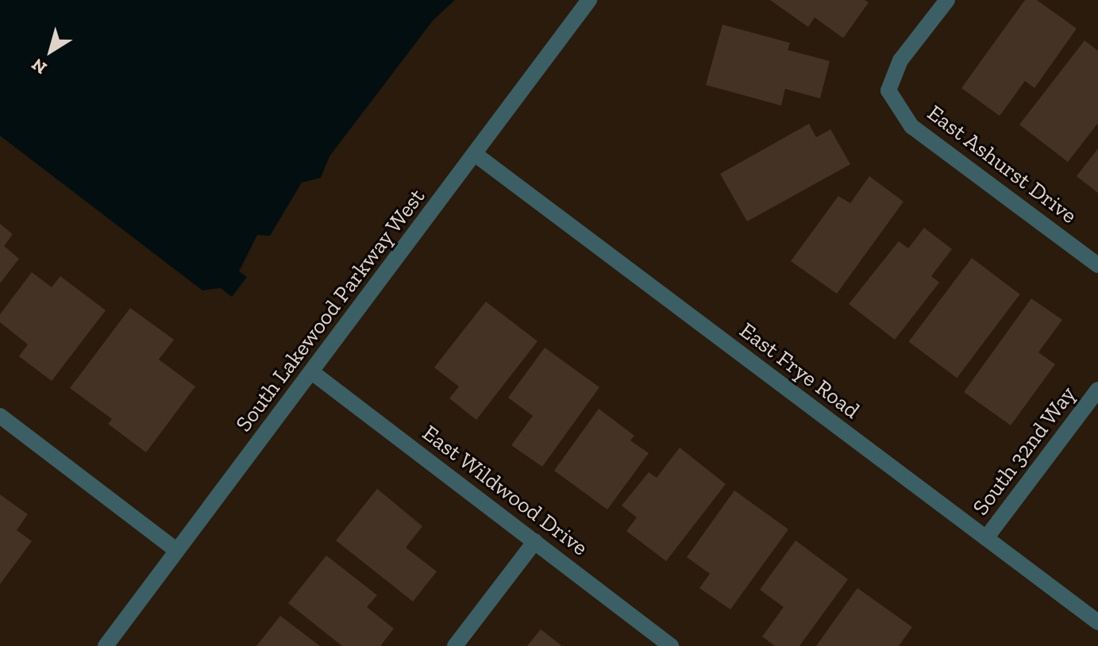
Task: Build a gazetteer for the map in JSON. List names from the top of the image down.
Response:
{
  "streets": {
    "street": [
      "East Ashurst Drive",
      "South Lakewood Parkway West",
      "East Frye Road",
      "South 32nd Way",
      "East Wildwood Drive"
    ]
  },
  "crossings": [
    ["South Lakewood Parkway West", "East Frye Road"],
    ["South Lakewood Parkway West", "East Wildwood Drive"],
    ["East Frye Road", "South 32nd Way"]
  ],
  "north": "bottom left"
}
